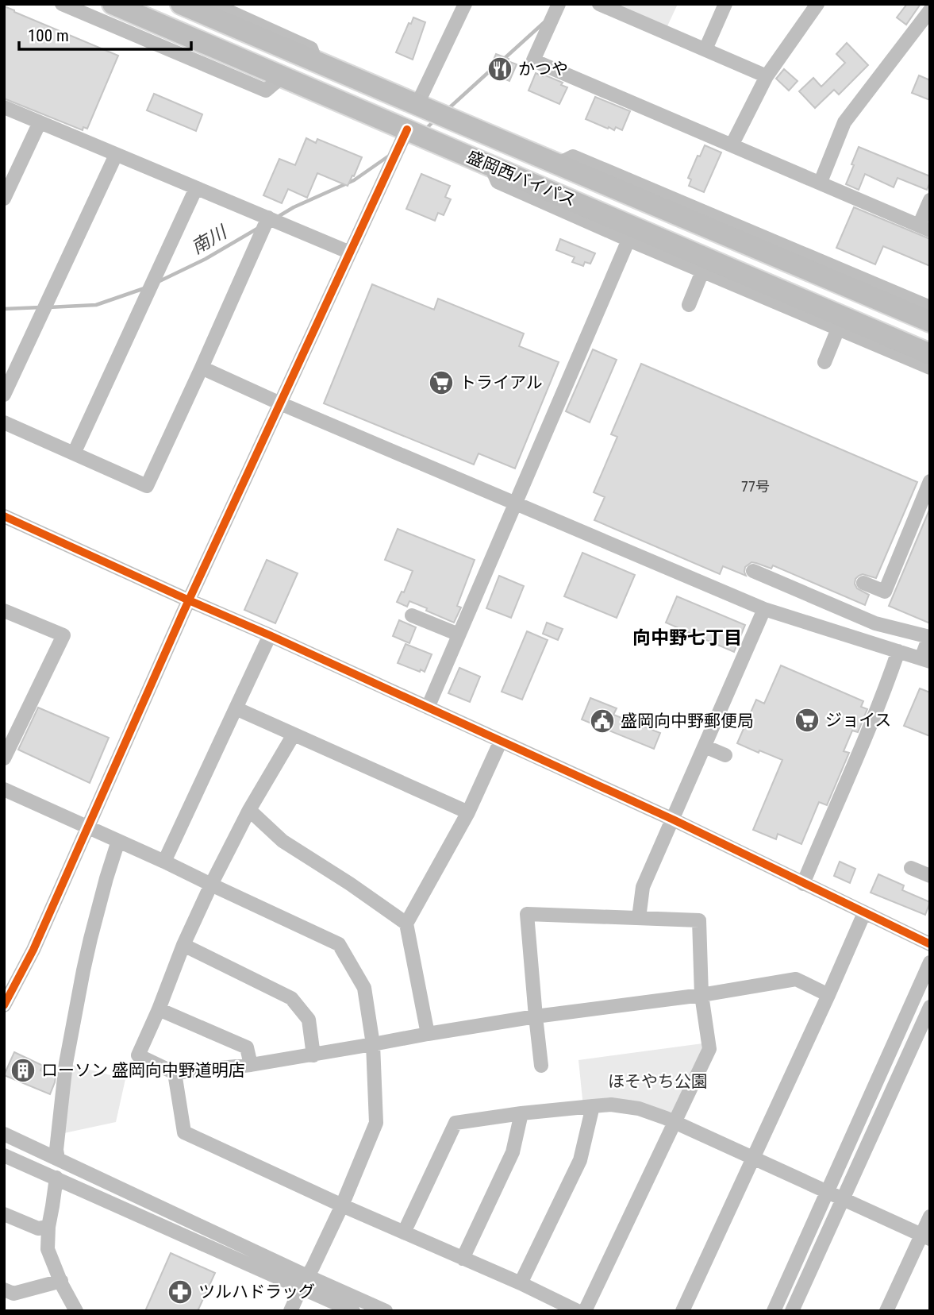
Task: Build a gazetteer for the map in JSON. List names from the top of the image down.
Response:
{
  "streets": {
    "highway": ["盛岡西バイパス"]
  },
  "districts": ["向中野七丁目"],
  "water": ["南川"],
  "parks": ["ほそやち公園"],
  "places": {
    "restaurant": ["かつや"],
    "supermarket": ["トライアル", "ジョイス"],
    "public building": ["盛岡向中野郵便局"],
    "building": ["ローソン 盛岡向中野道明店"],
    "pharmacy": ["ツルハドラッグ"]
  },
  "house_numbers": ["77号"],
  "scale_bar": "100 m"
}
